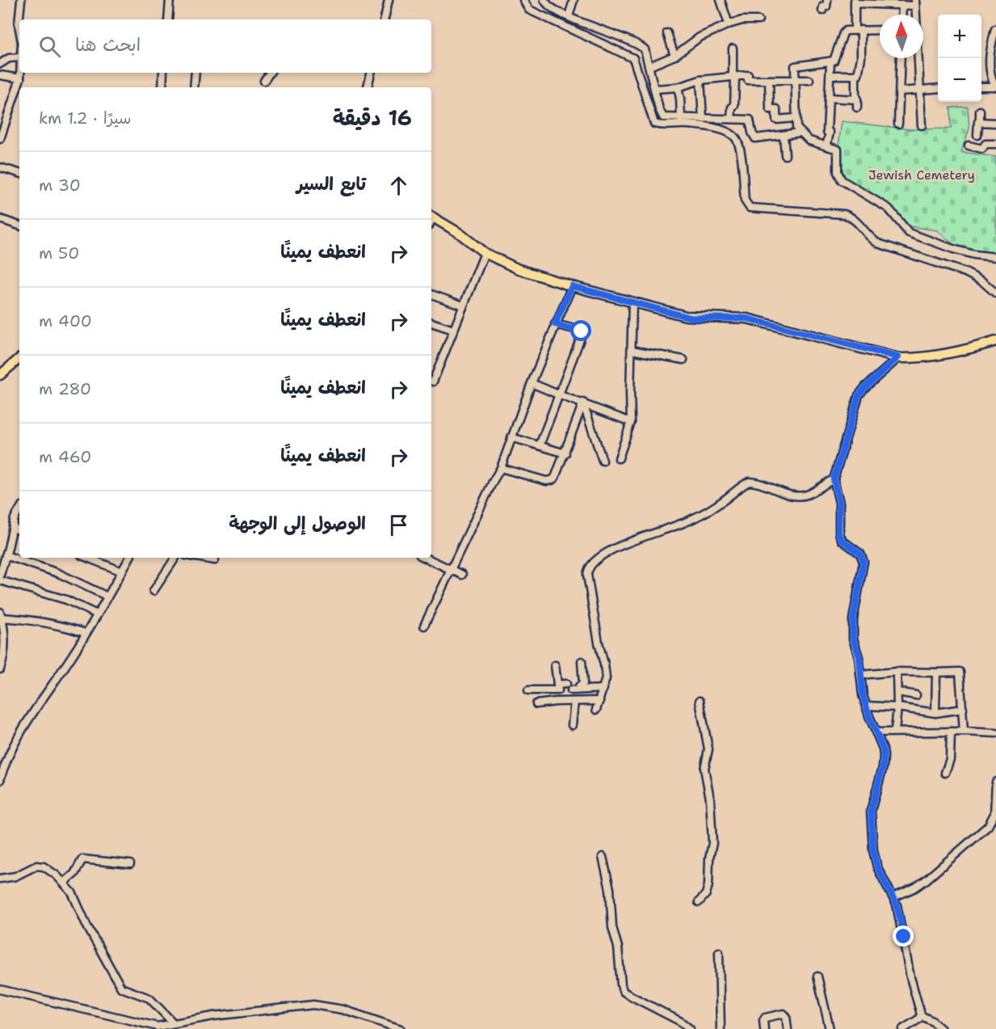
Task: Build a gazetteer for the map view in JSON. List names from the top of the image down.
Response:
{
  "parks": ["Jewish Cemetery"],
  "north": "top",
  "page": {
    "map_buttons": ["+", "−"],
    "search": "ابحث هنا",
    "heading": ["16 دقيقة", "سيرًا · 1.2 km"],
    "list": [
      ["تابع السير", "30 m"],
      ["انعطف يمينًا", "50 m"],
      ["انعطف يمينًا", "400 m"],
      ["انعطف يمينًا", "280 m"],
      ["انعطف يمينًا", "460 m"],
      "الوصول إلى الوجهة"
    ]
  }
}
